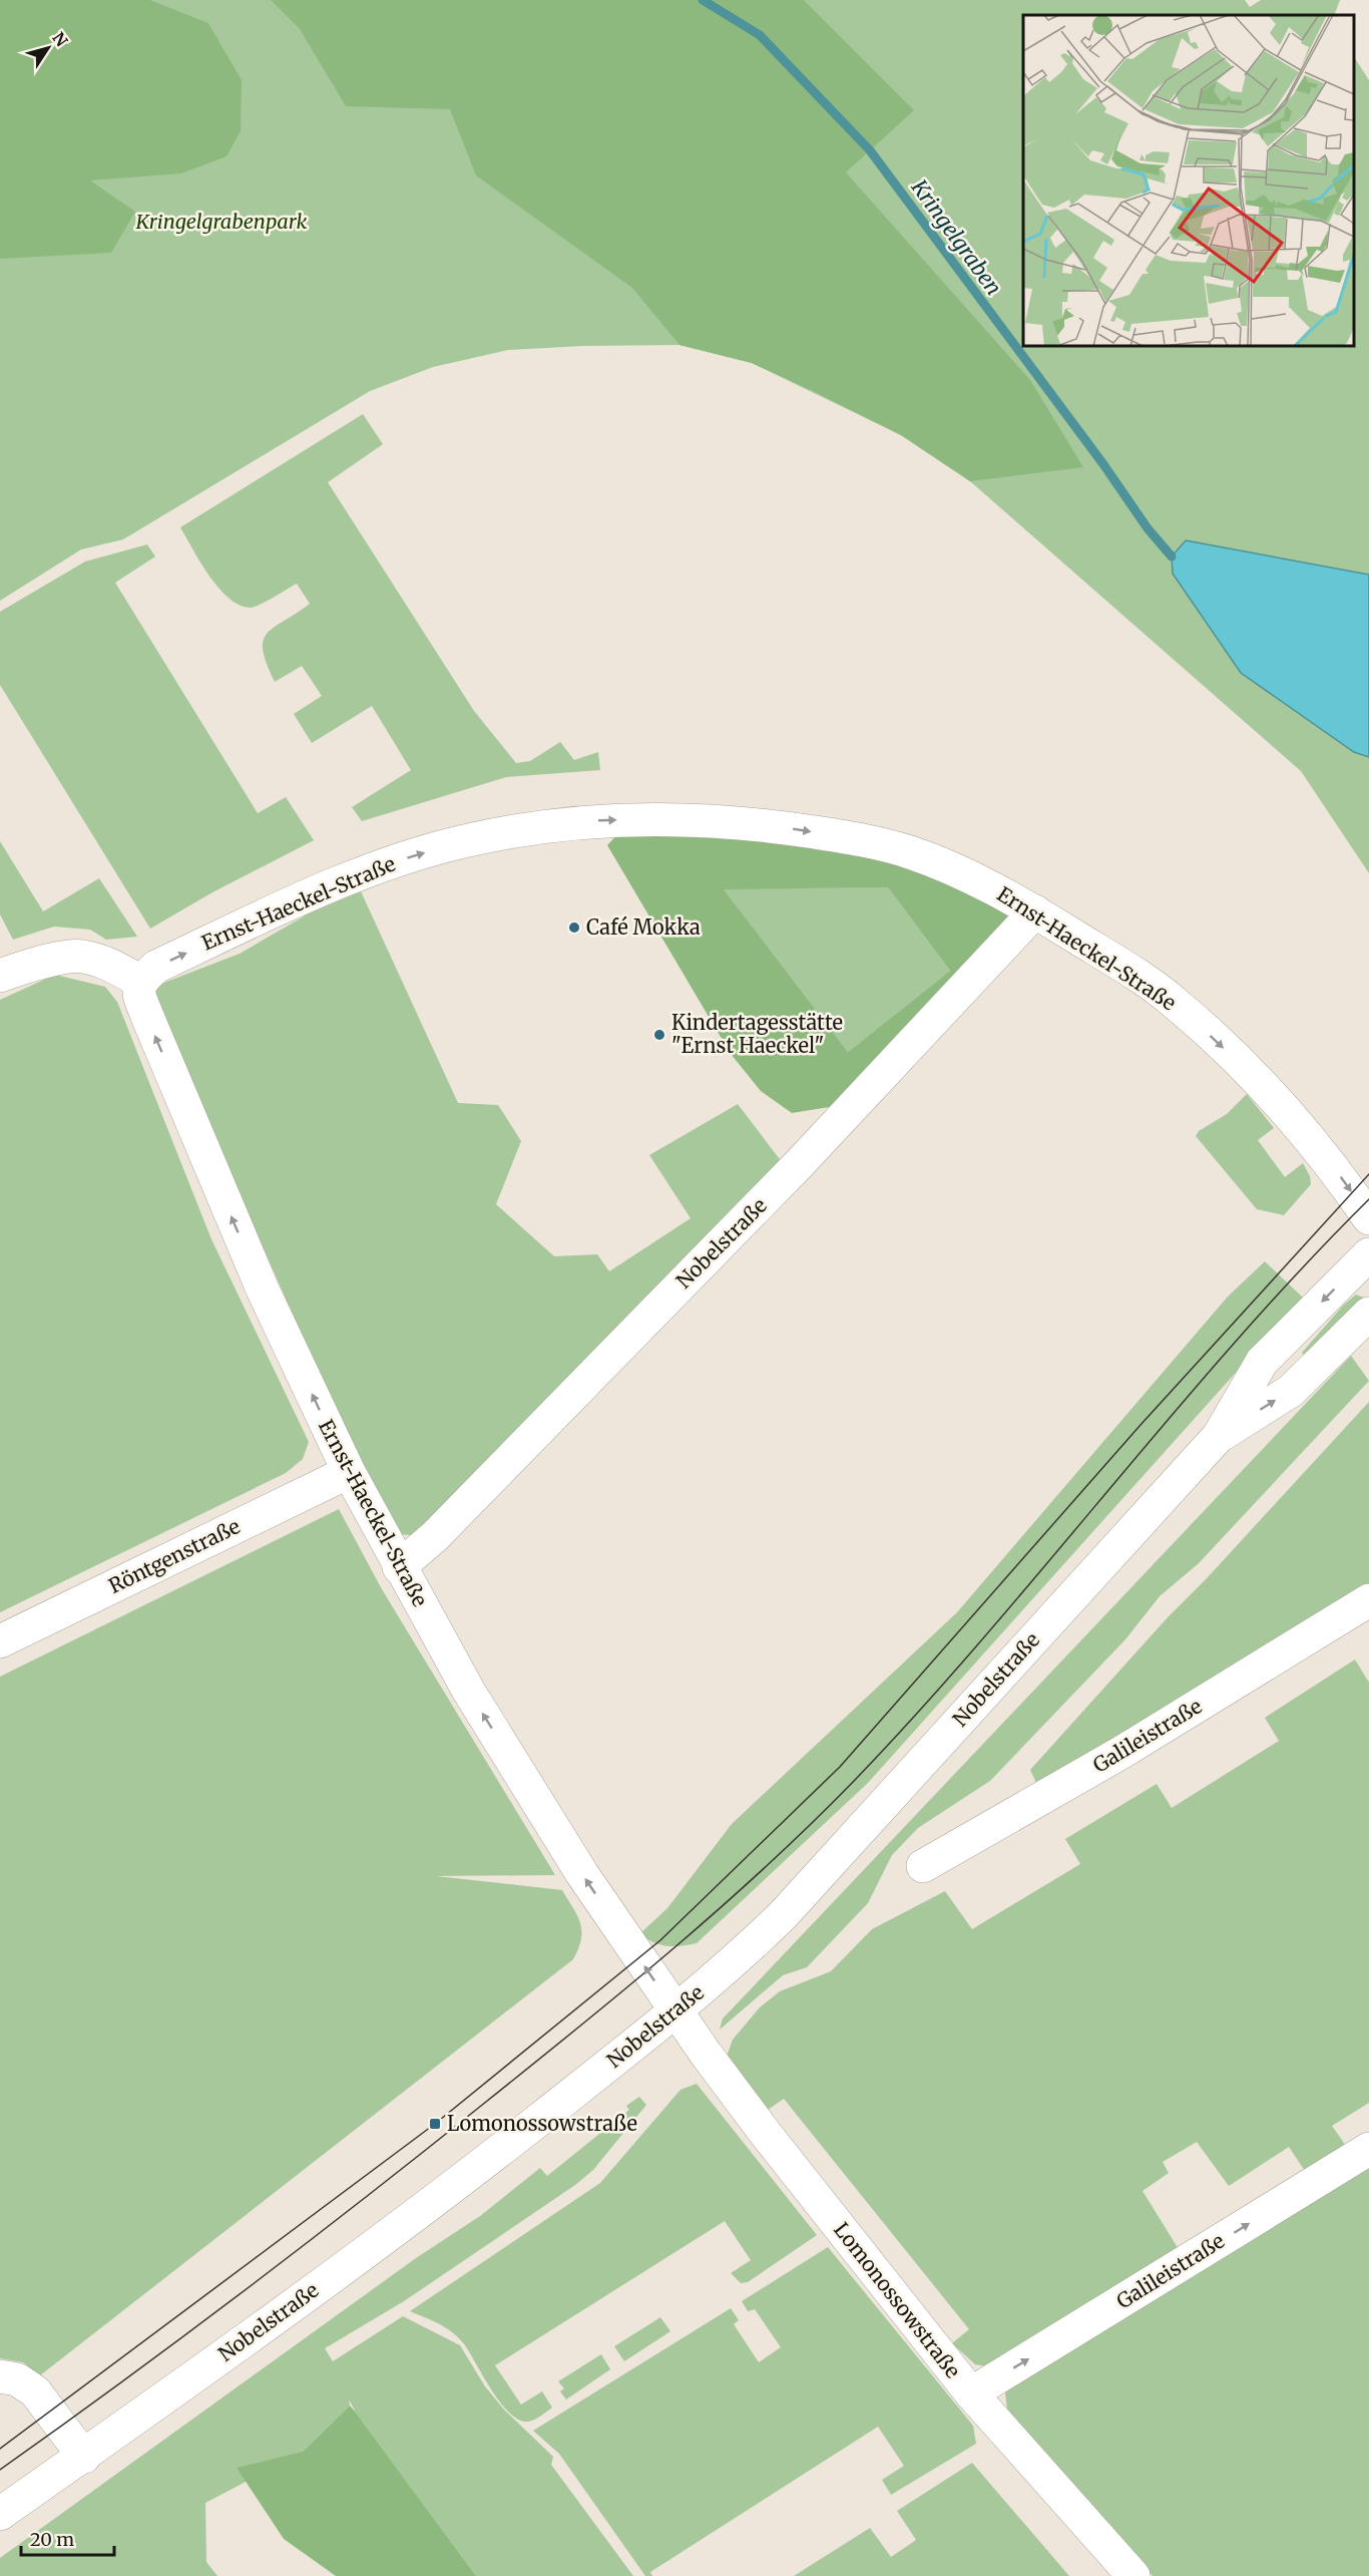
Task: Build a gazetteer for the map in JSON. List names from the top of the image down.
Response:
{
  "streets": {
    "street": [
      "Ernst-Haeckel-Straße",
      "Nobelstraße",
      "Röntgenstraße",
      "Galileistraße",
      "Lomonossowstraße"
    ]
  },
  "crossings": [
    ["Ernst-Haeckel-Straße", "Nobelstraße"],
    ["Ernst-Haeckel-Straße", "Röntgenstraße"],
    ["Ernst-Haeckel-Straße", "Lomonossowstraße"],
    ["Nobelstraße", "Lomonossowstraße"],
    ["Galileistraße", "Lomonossowstraße"]
  ],
  "one_way": ["Galileistraße"],
  "water": ["Kringelgraben"],
  "parks": ["Kringelgrabenpark"],
  "places": {
    "other": ["Café Mokka", "Kindertagesstätte \"Ernst Haeckel\""],
    "transit": ["Lomonossowstraße"]
  },
  "scale_bar": "20 m",
  "north": "top right"
}
